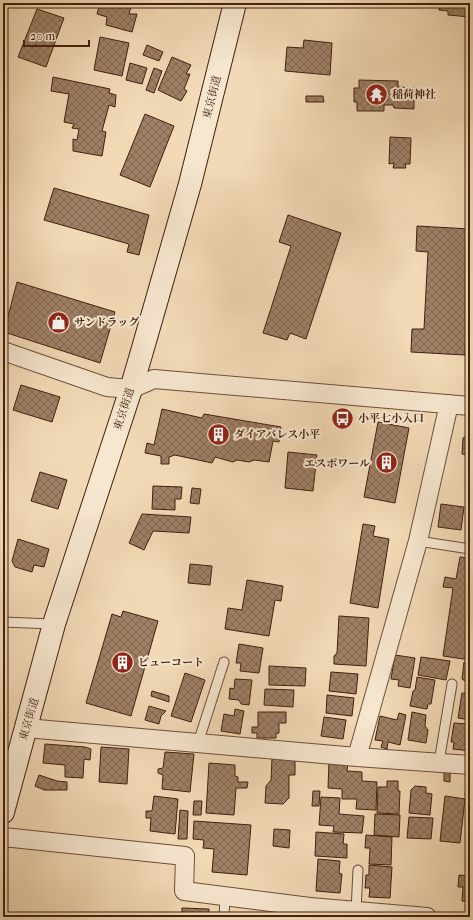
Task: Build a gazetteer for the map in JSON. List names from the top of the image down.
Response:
{
  "streets": {
    "main road": ["東京街道"]
  },
  "places": {
    "temple": ["稲荷神社"],
    "shop": ["サンドラッグ"],
    "bus stop": ["小平七小入口"],
    "building": ["ダイアパレス小平", "エスポワール", "ビューコート"]
  },
  "scale_bar": "20 m"
}
